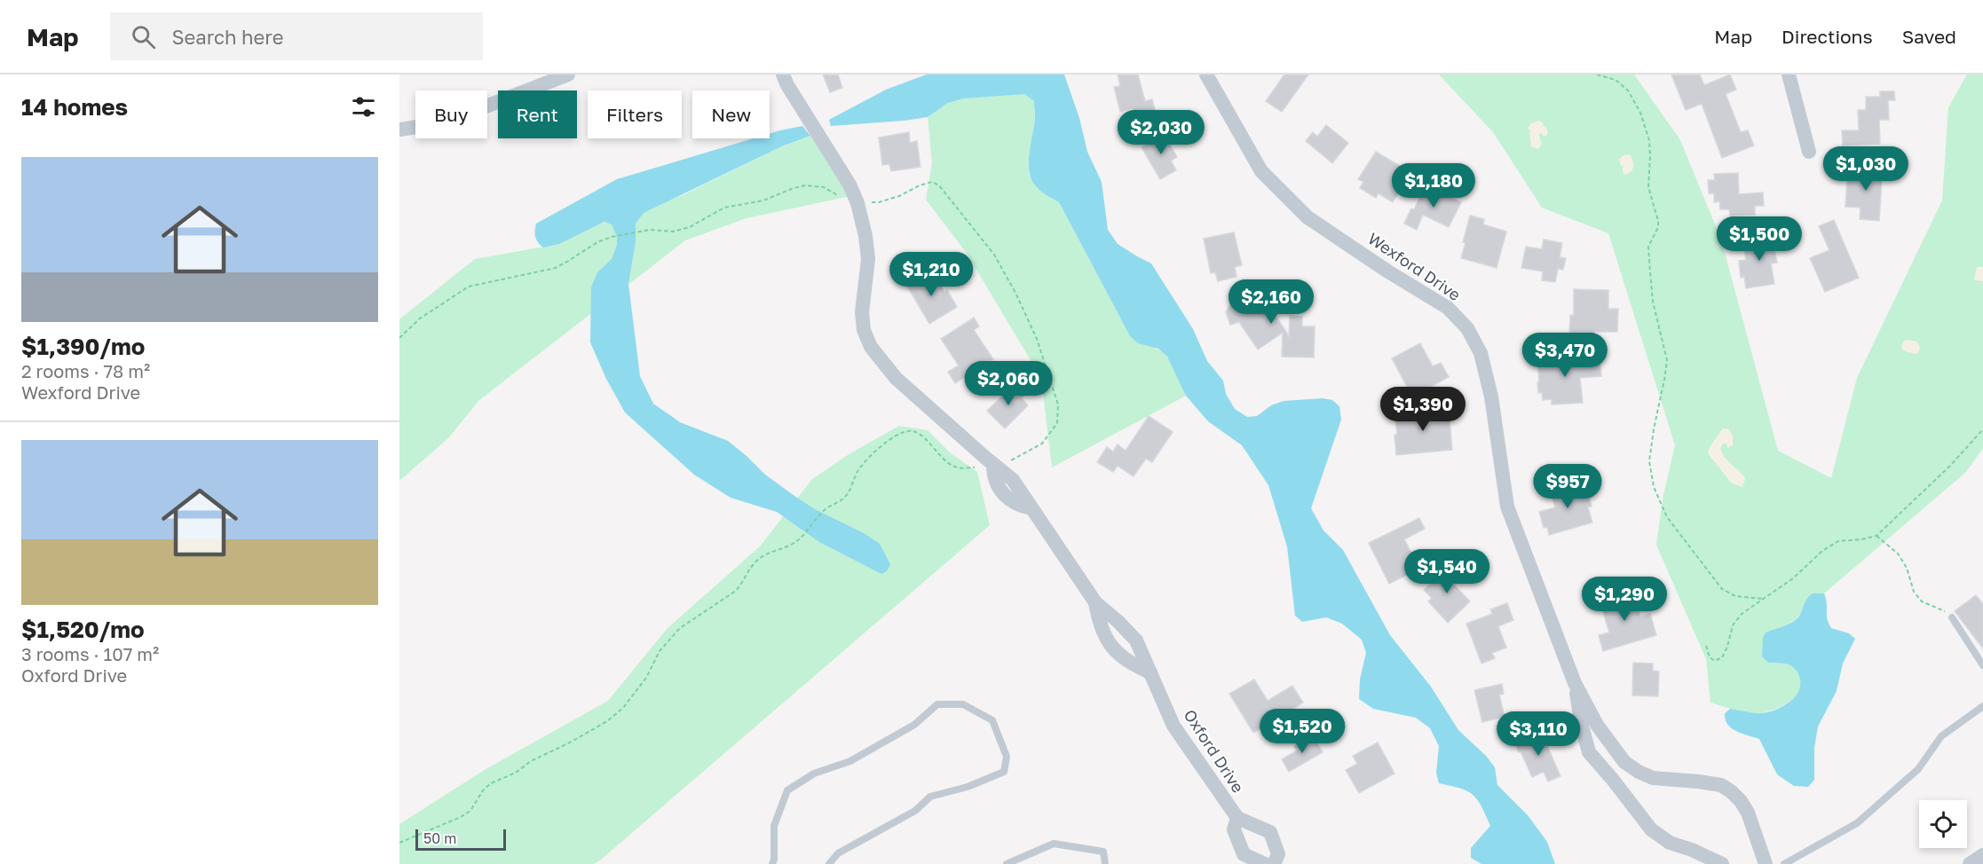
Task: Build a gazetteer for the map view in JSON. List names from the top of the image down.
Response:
{
  "streets": {
    "street": ["Wexford Drive", "Oxford Drive"]
  },
  "scale_bar": "50 m",
  "page": {
    "header": "Map",
    "search": "Search here",
    "nav": ["Map", "Directions", "Saved"],
    "heading": "14 homes",
    "chip": [
      "Buy",
      "Rent",
      "Filters",
      "New"
    ],
    "price": [
      "$2,030",
      "$1,030",
      "$1,180",
      "$1,500",
      "$1,210",
      "$2,160",
      "$3,470",
      "$2,060",
      "$1,390",
      "$957",
      "$1,540",
      "$1,290",
      "$1,520",
      "$3,110"
    ],
    "list": [
      {
        "name": "$1,390/mo",
        "note": "2 rooms · 78 m² · Wexford Drive"
      },
      {
        "name": "$1,520/mo",
        "note": "3 rooms · 107 m² · Oxford Drive"
      }
    ],
    "scale": "50 m"
  }
}
